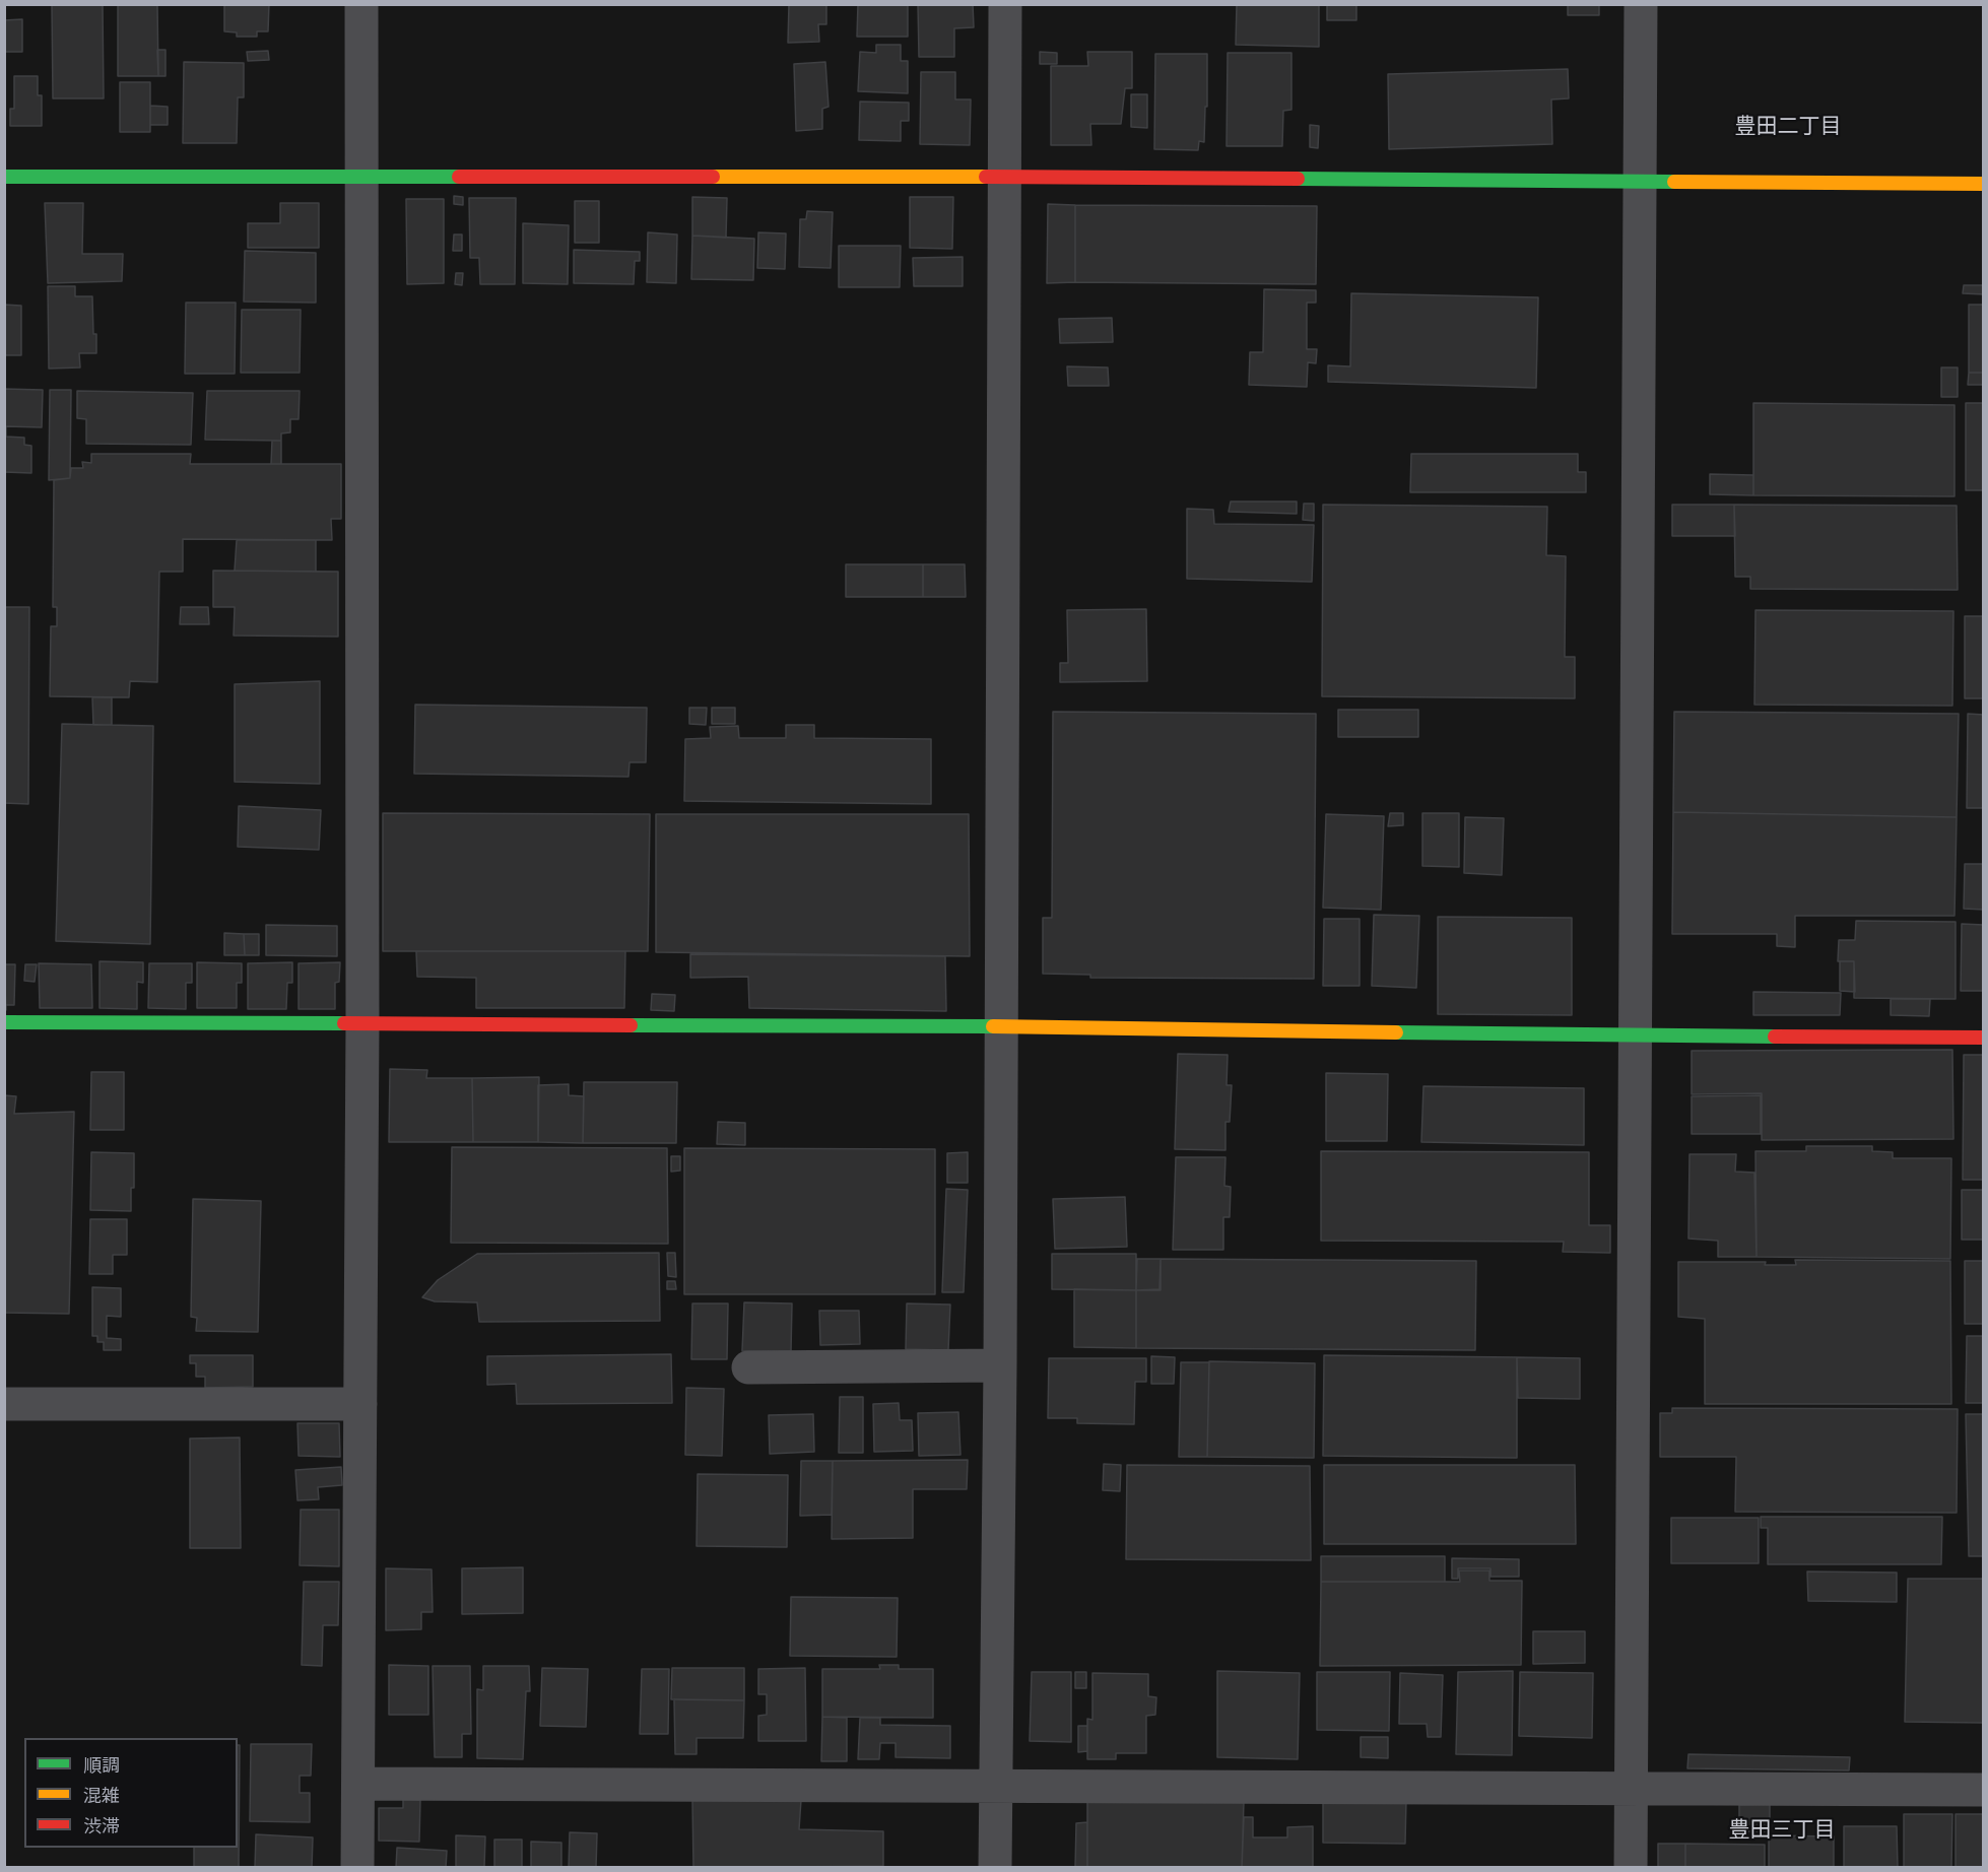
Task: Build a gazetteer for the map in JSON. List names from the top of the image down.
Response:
{
  "districts": ["豊田二丁目", "豊田三丁目"],
  "legend": ["順調", "混雑", "渋滞"]
}
